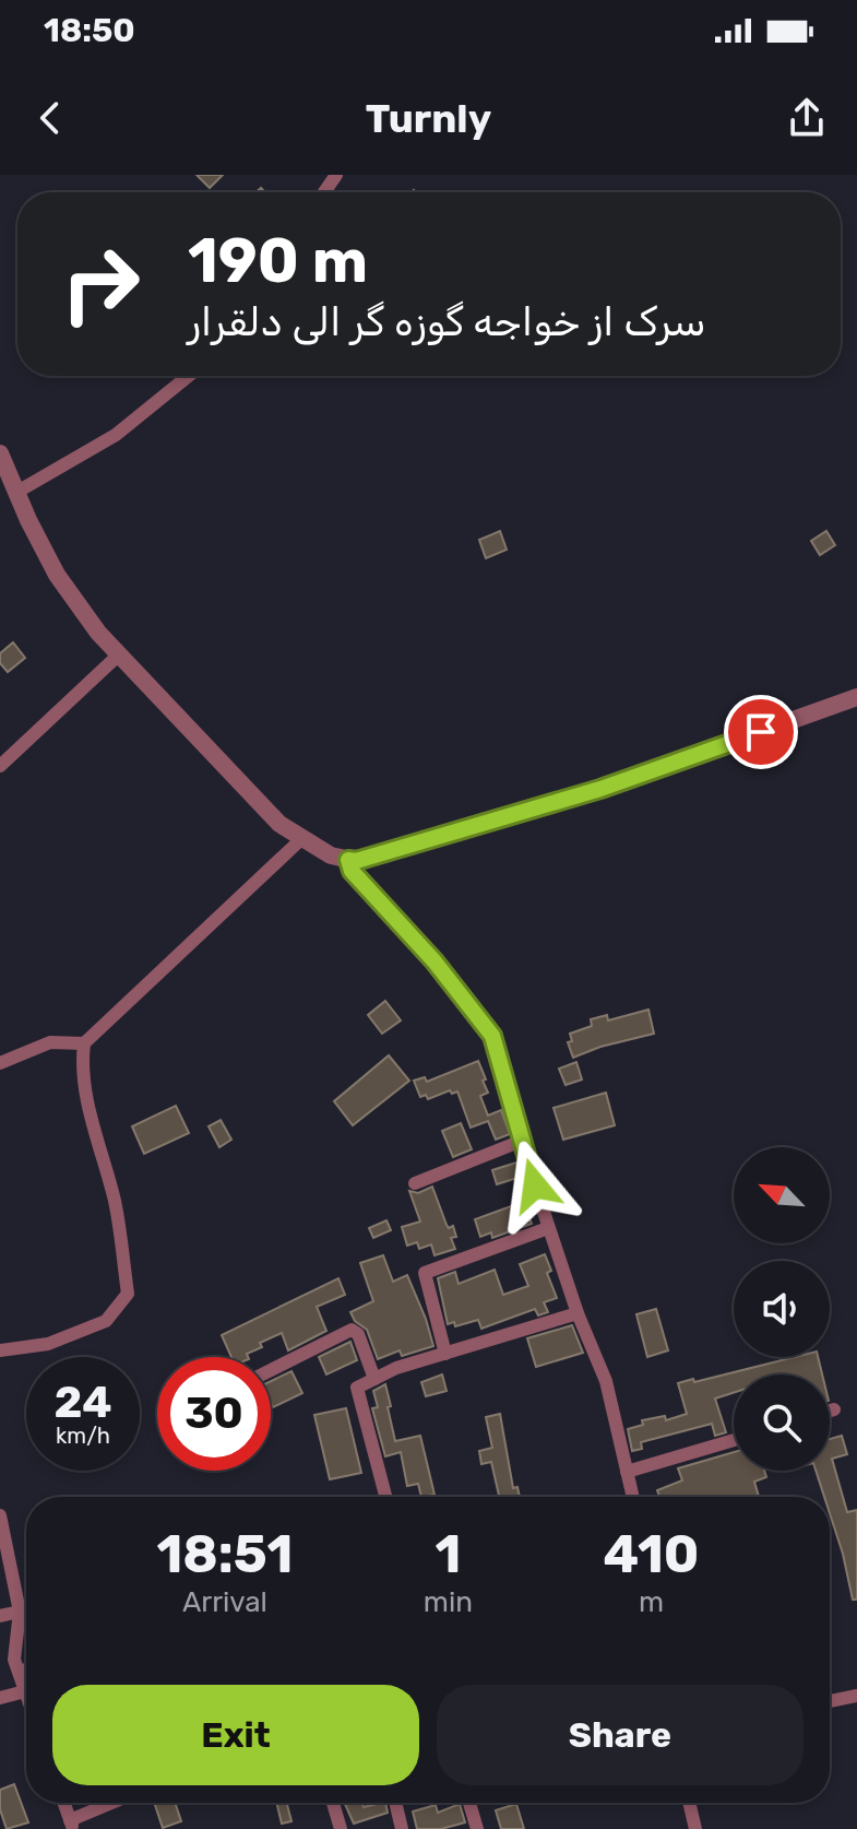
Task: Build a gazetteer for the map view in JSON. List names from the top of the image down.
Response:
{
  "north": "top left",
  "page": {
    "status": "18:50",
    "header": "Turnly",
    "turn": ["190 m", "سرک از خواجه گوزه گر الی دلقرار"],
    "speed": "24 km/h",
    "limit": "30",
    "eta": [
      "18:51",
      "Arrival",
      "1",
      "min",
      "410",
      "m"
    ],
    "buttons": ["Exit", "Share"]
  }
}
